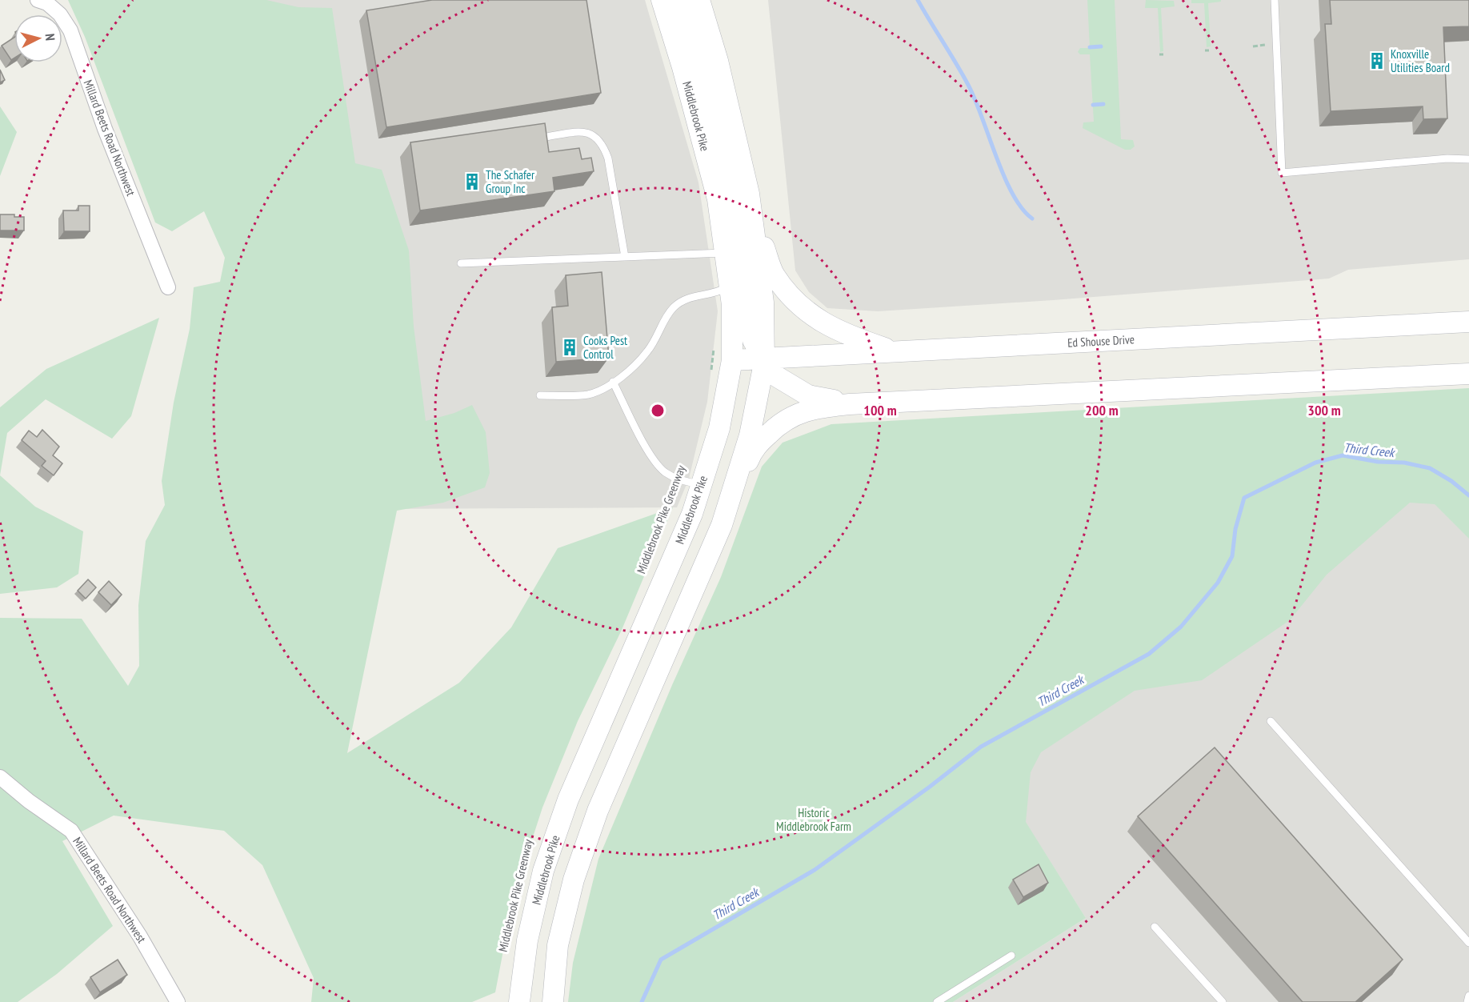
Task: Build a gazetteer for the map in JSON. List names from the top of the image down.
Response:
{
  "streets": {
    "main road": ["Middlebrook Pike", "Ed Shouse Drive"],
    "street": ["Millard Beets Road Northwest"]
  },
  "crossings": [
    ["Middlebrook Pike", "Ed Shouse Drive"]
  ],
  "water": ["Third Creek"],
  "parks": ["Historic Middlebrook Farm"],
  "places": {
    "building": ["Knoxville Utilities Board", "The Schafer Group Inc", "Cooks Pest Control"]
  },
  "north": "right",
  "rings": ["100 m", "200 m", "300 m"]
}
